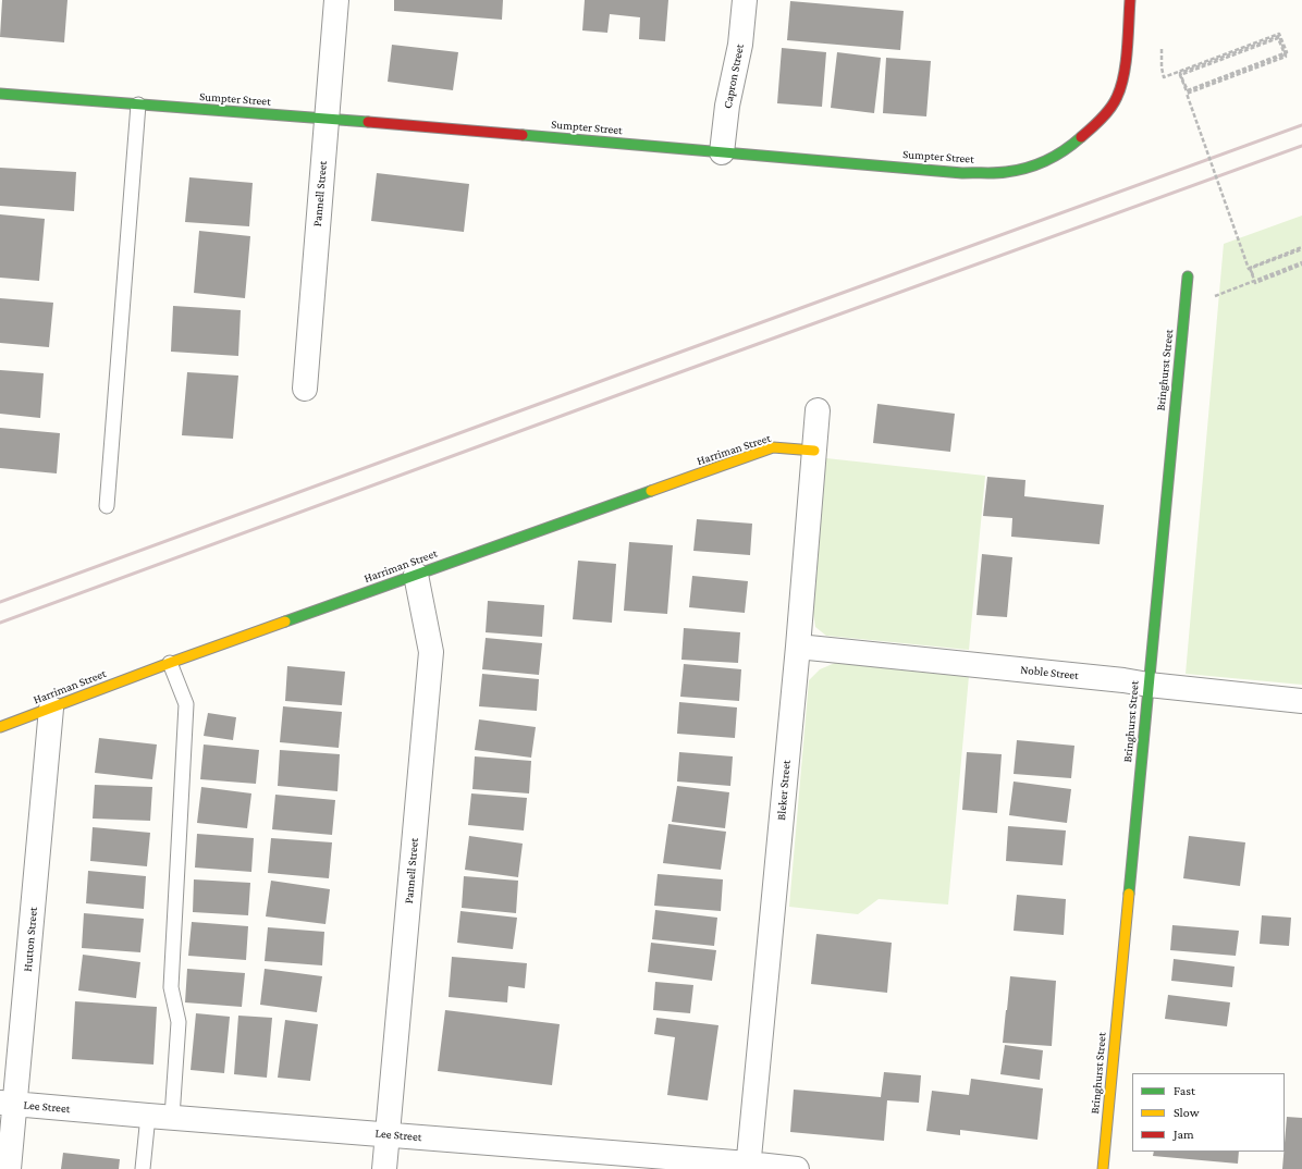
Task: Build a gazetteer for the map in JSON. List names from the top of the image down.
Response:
{
  "streets": {
    "street": [
      "Capron Street",
      "Sumpter Street",
      "Pannell Street",
      "Bringhurst Street",
      "Harriman Street",
      "Noble Street",
      "Bleker Street",
      "Hutton Street",
      "Lee Street"
    ]
  },
  "crossings": [
    ["Capron Street", "Sumpter Street"],
    ["Sumpter Street", "Pannell Street"],
    ["Pannell Street", "Harriman Street"],
    ["Pannell Street", "Lee Street"],
    ["Bringhurst Street", "Noble Street"],
    ["Harriman Street", "Bleker Street"],
    ["Harriman Street", "Hutton Street"],
    ["Noble Street", "Bleker Street"],
    ["Bleker Street", "Lee Street"],
    ["Hutton Street", "Lee Street"]
  ],
  "legend": ["Fast", "Slow", "Jam"]
}
